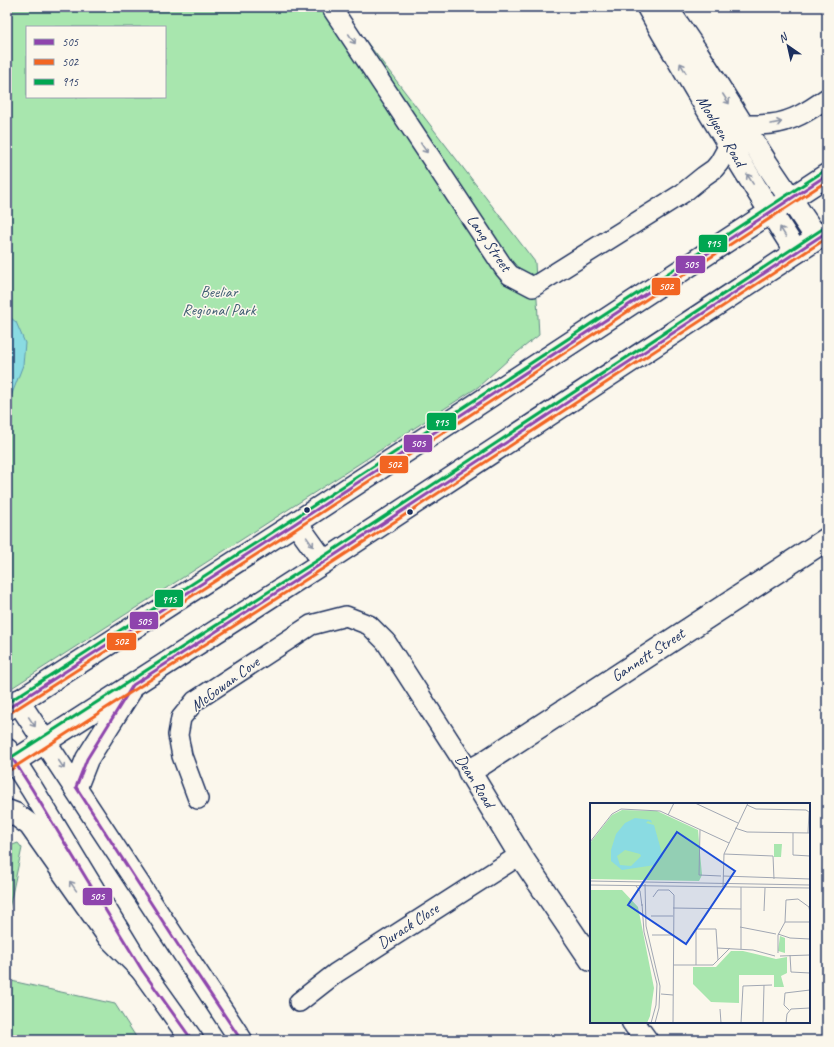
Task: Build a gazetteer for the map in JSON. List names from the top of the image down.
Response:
{
  "streets": {
    "main road": ["Moolyeen Road", "Gannett Street", "Dean Road"],
    "street": ["Lang Street", "McGowan Cove", "Durack Close"]
  },
  "crossings": [
    ["Moolyeen Road", "Lang Street"],
    ["Gannett Street", "Dean Road"],
    ["McGowan Cove", "Dean Road"],
    ["Dean Road", "Durack Close"]
  ],
  "parks": ["Beeliar Regional Park"],
  "lines": ["transit line 915", "transit line 505", "transit line 502"],
  "legend": ["505", "502", "915"],
  "north": "top left"
}
